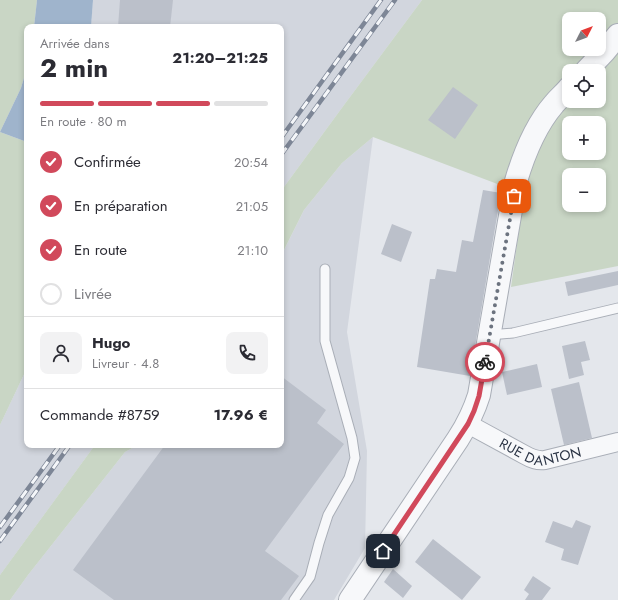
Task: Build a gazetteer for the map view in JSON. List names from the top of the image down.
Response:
{
  "streets": {
    "street": ["RUE DANTON"]
  },
  "north": "top right",
  "page": {
    "map_buttons": ["+", "−"],
    "heading": ["2 min", "Arrivée dans", "21:20–21:25"],
    "panel": [
      "Hugo",
      "Livreur · 4.8",
      "Commande #8759",
      "17.96 €"
    ],
    "bar": "En route · 80 m",
    "list": [
      ["Confirmée", "20:54"],
      ["En préparation", "21:05"],
      ["En route", "21:10"],
      "Livrée"
    ]
  }
}
